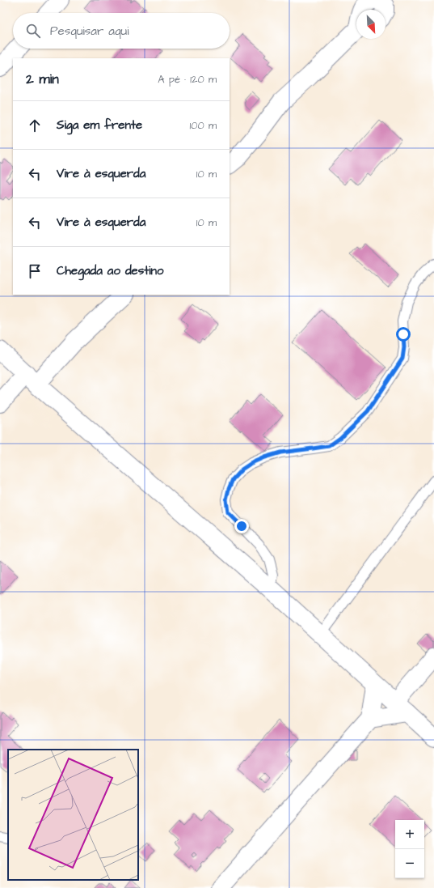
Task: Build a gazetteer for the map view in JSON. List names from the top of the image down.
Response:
{
  "north": "bottom right",
  "page": {
    "search": "Pesquisar aqui",
    "heading": ["2 min", "A pé · 120 m"],
    "list": [
      ["Siga em frente", "100 m"],
      ["Vire à esquerda", "10 m"],
      ["Vire à esquerda", "10 m"],
      "Chegada ao destino"
    ],
    "map_buttons": ["+", "−"]
  }
}
